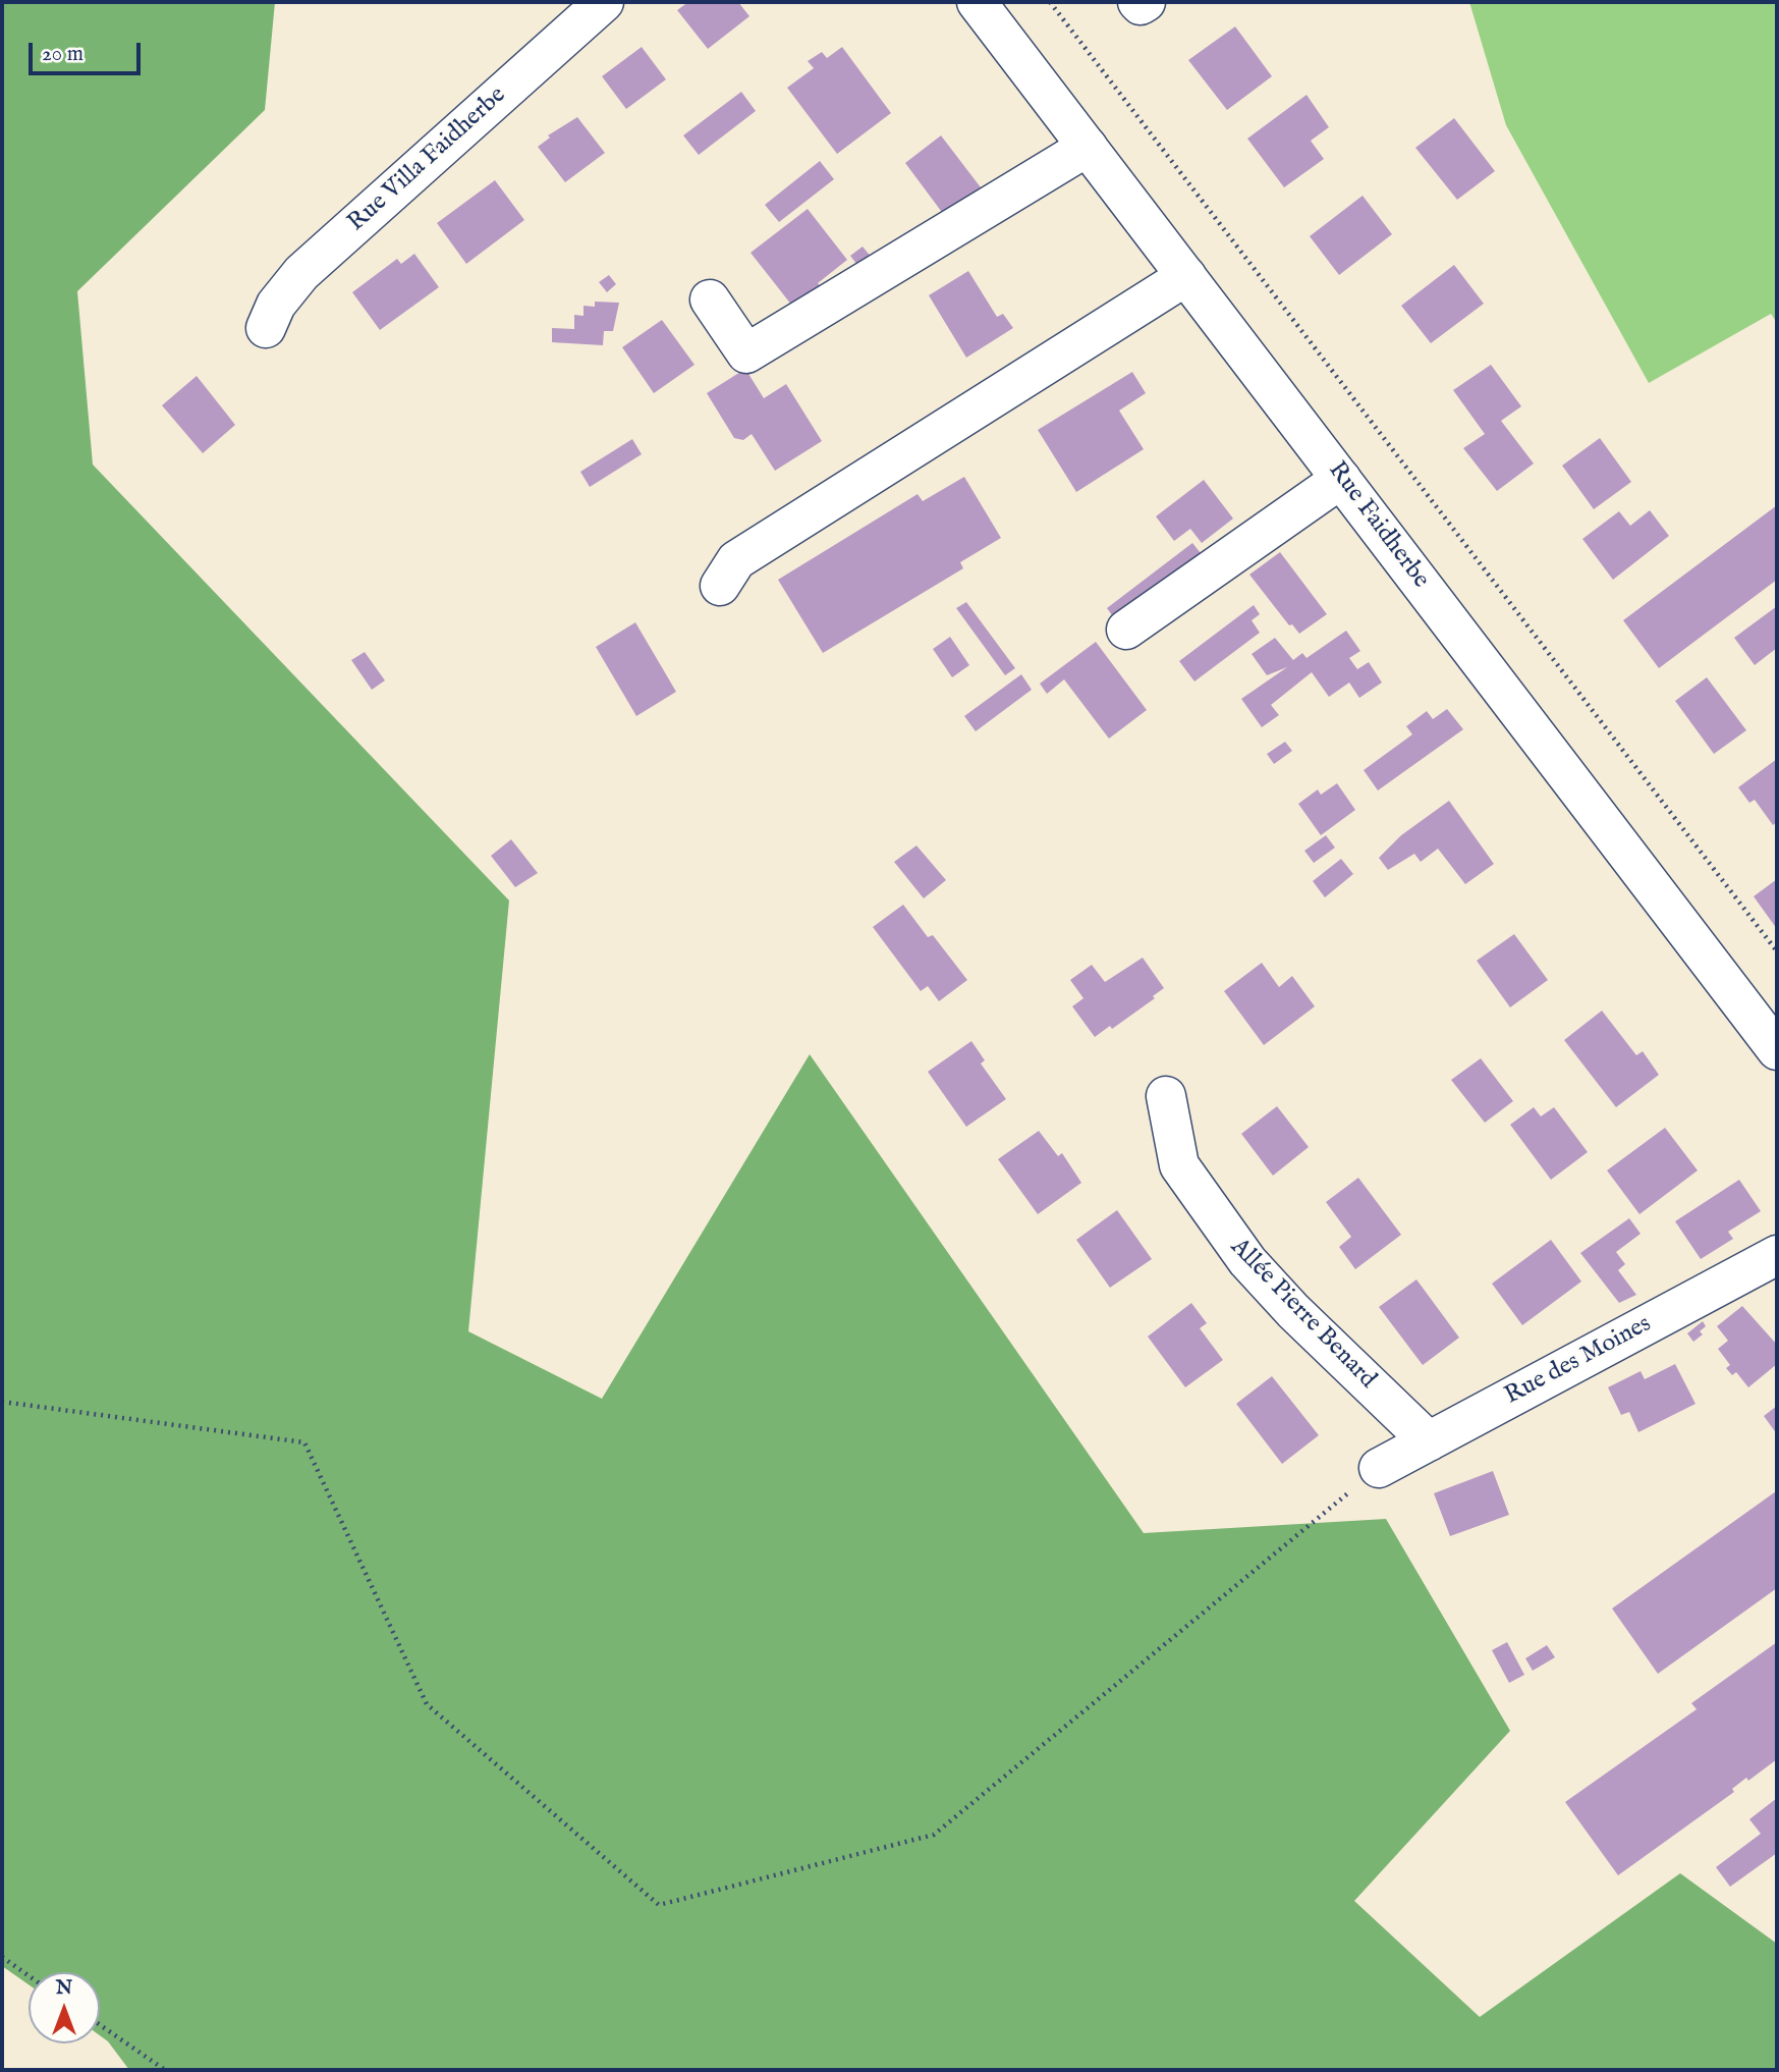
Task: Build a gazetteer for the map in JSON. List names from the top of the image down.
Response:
{
  "streets": {
    "street": [
      "Rue Villa Faidherbe",
      "Rue Faidherbe",
      "Allée Pierre Benard",
      "Rue des Moines"
    ]
  },
  "crossings": [
    ["Allée Pierre Benard", "Rue des Moines"]
  ],
  "scale_bar": "20 m",
  "north": "top"
}
